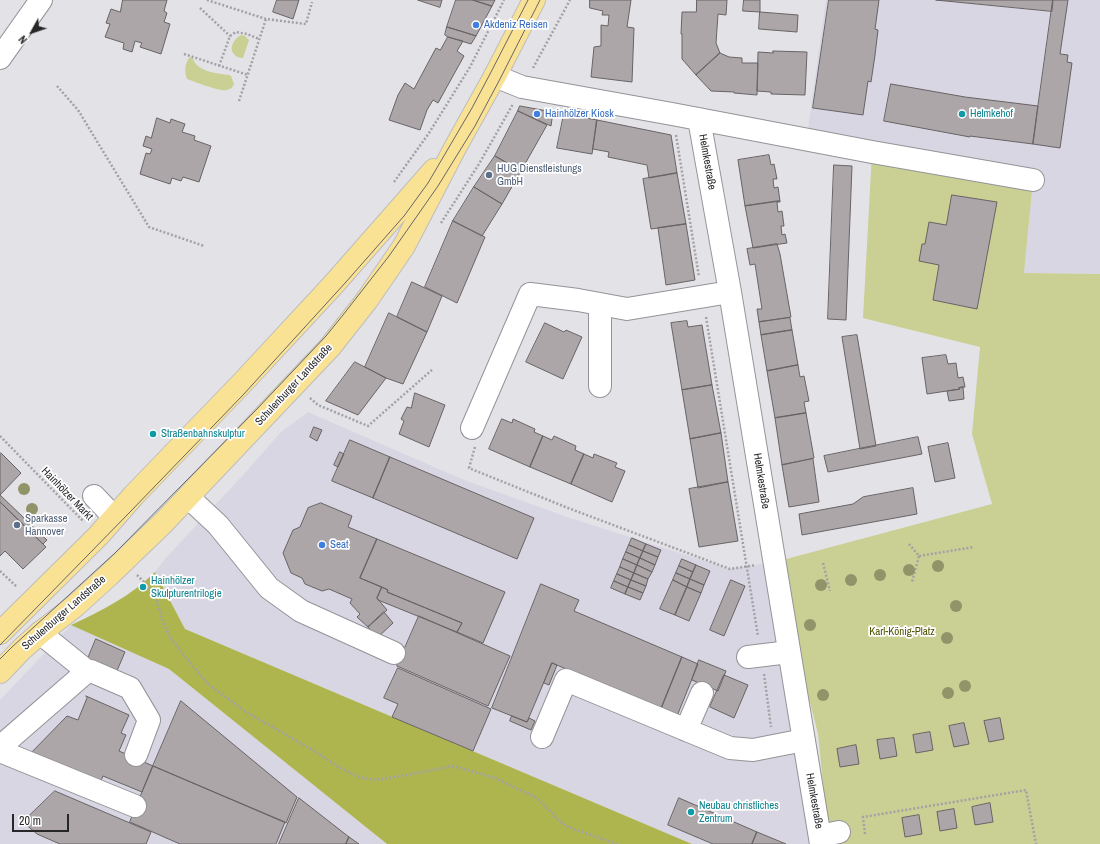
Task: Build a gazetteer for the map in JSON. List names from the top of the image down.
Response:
{
  "streets": {
    "main road": ["Schulenburger Landstraße"],
    "street": ["Helmkestraße"],
    "path": ["Hainhölzer Markt"]
  },
  "crossings": [
    ["Helmkestraße", "Schulenburger Landstraße"],
    ["Schulenburger Landstraße", "Hainhölzer Markt"]
  ],
  "parks": ["Karl-König-Platz"],
  "places": [
    "Akdeniz Reisen",
    "Hainhölzer Kiosk",
    "Helmkehof",
    "HUG Dienstleistungs GmbH",
    "Straßenbahnskulptur",
    "Sparkasse Hannover",
    "Seat",
    "Hainhölzer Skulpturentrilogie",
    "Neubau christliches Zentrum"
  ],
  "scale_bar": "20 m",
  "north": "bottom left"
}
